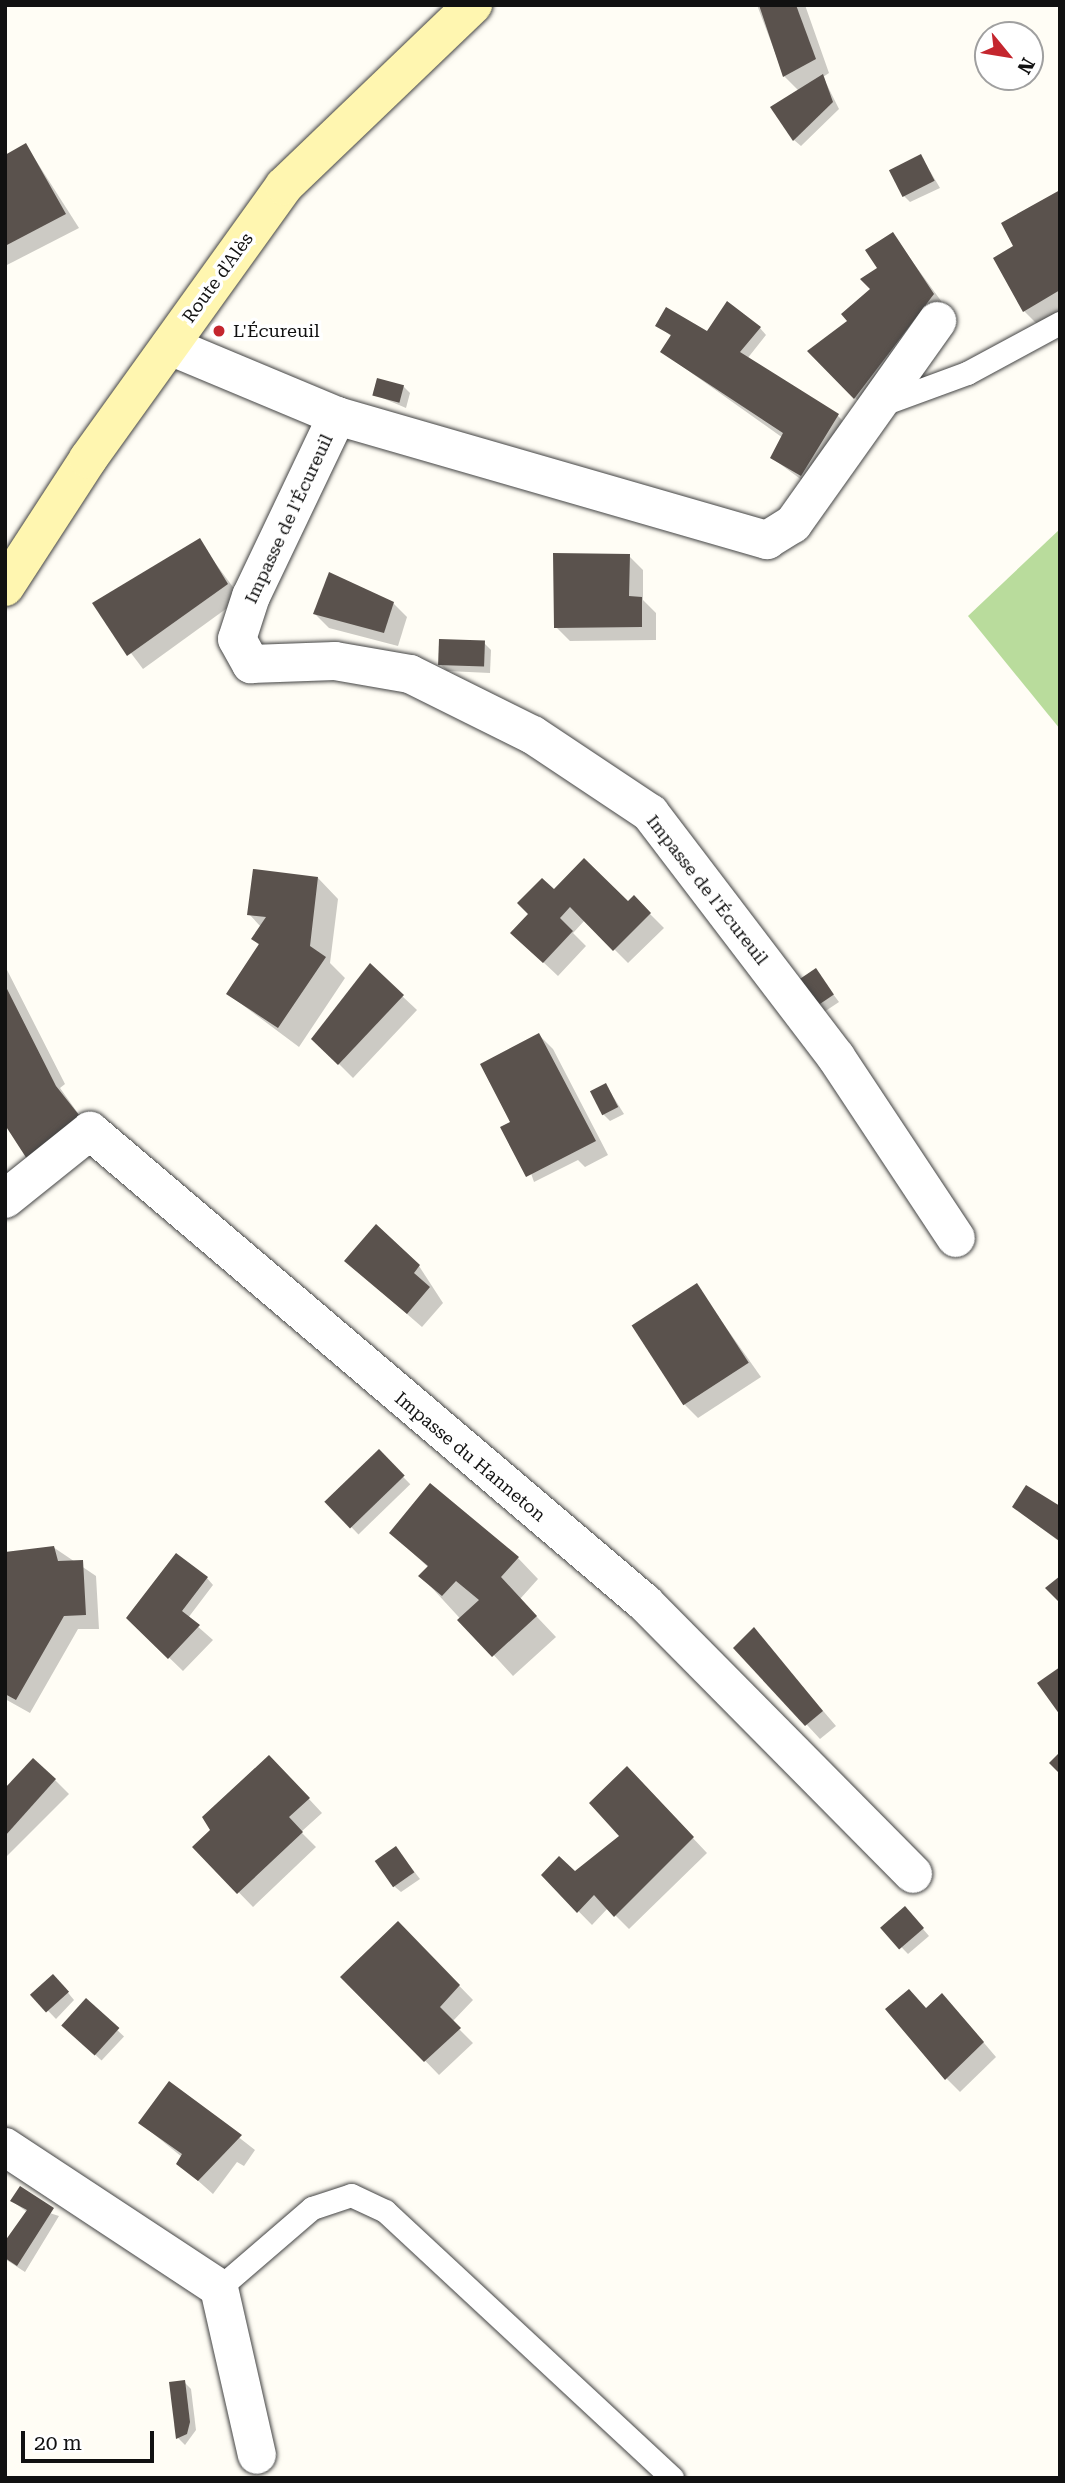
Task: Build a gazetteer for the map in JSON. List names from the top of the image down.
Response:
{
  "streets": {
    "main road": ["Route d'Alès"],
    "street": ["Impasse de l'Écureuil", "Impasse du Hanneton"]
  },
  "crossings": [
    ["Route d'Alès", "Impasse de l'Écureuil"]
  ],
  "places": ["L'Écureuil"],
  "scale_bar": "20 m",
  "north": "bottom right"
}
